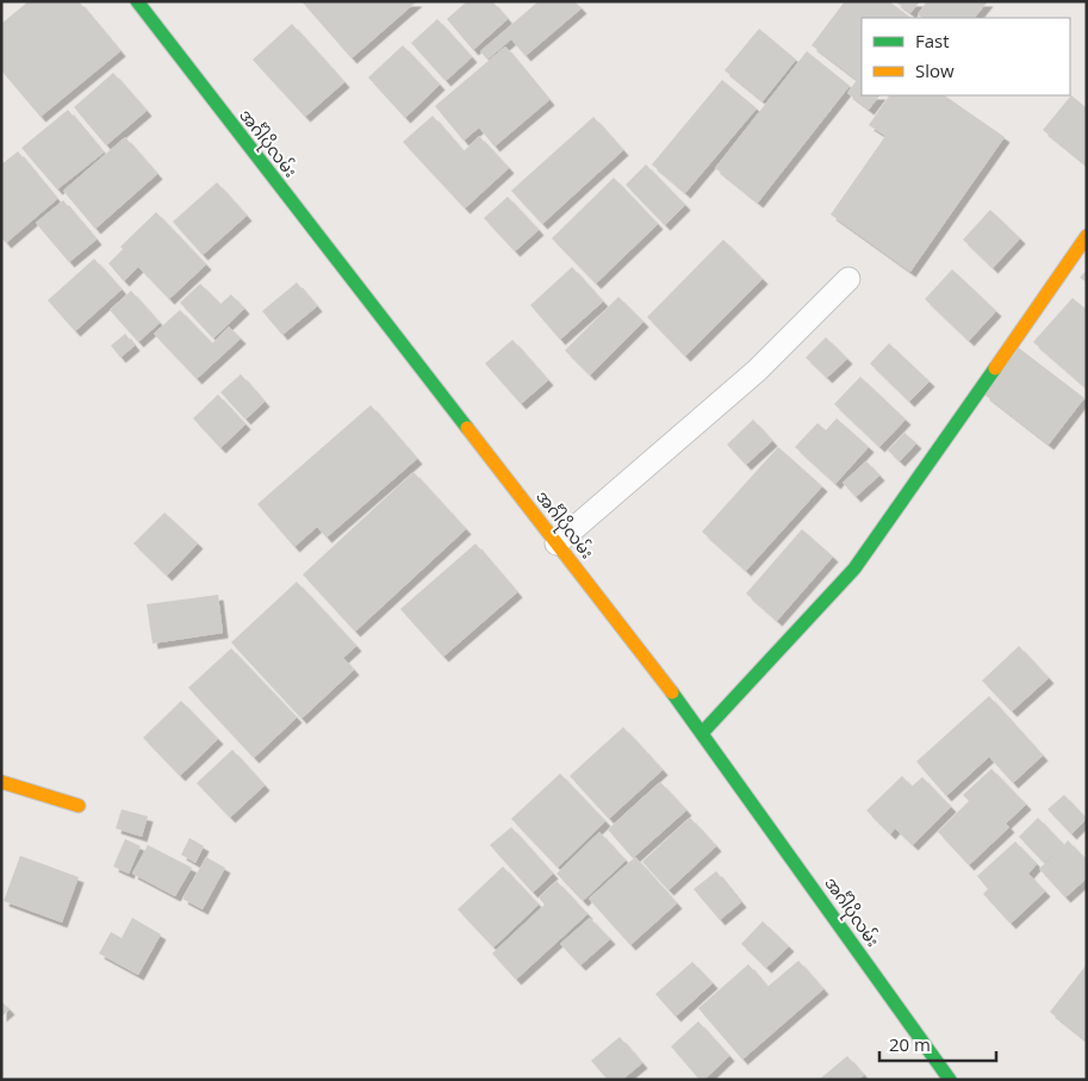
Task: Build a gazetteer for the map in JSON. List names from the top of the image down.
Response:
{
  "streets": {
    "main road": ["အင်္ဂါပိုလမ်း"]
  },
  "legend": ["Fast", "Slow"],
  "scale_bar": "20 m"
}
